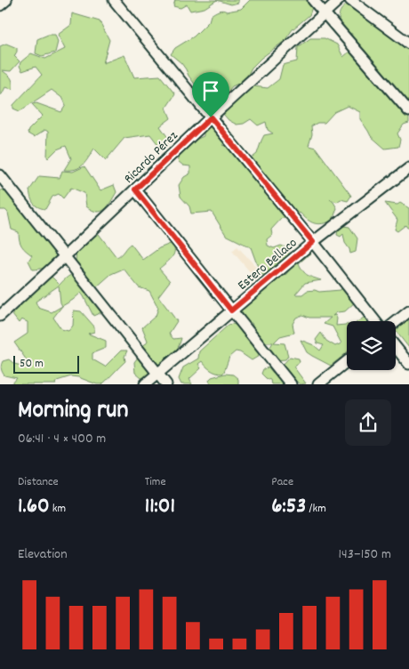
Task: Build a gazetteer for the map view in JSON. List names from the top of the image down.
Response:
{
  "streets": {
    "street": ["Ricardo Pérez", "Estero Bellaco"]
  },
  "scale_bar": "50 m",
  "page": {
    "scale": "50 m",
    "heading": ["Morning run", "06:41 · 4 × 400 m"],
    "stats": [
      ["Distance", "1.60 km"],
      ["Time", "11:01"],
      ["Pace", "6:53 /km"]
    ],
    "chart": ["Elevation", "143–150 m"]
  }
}
